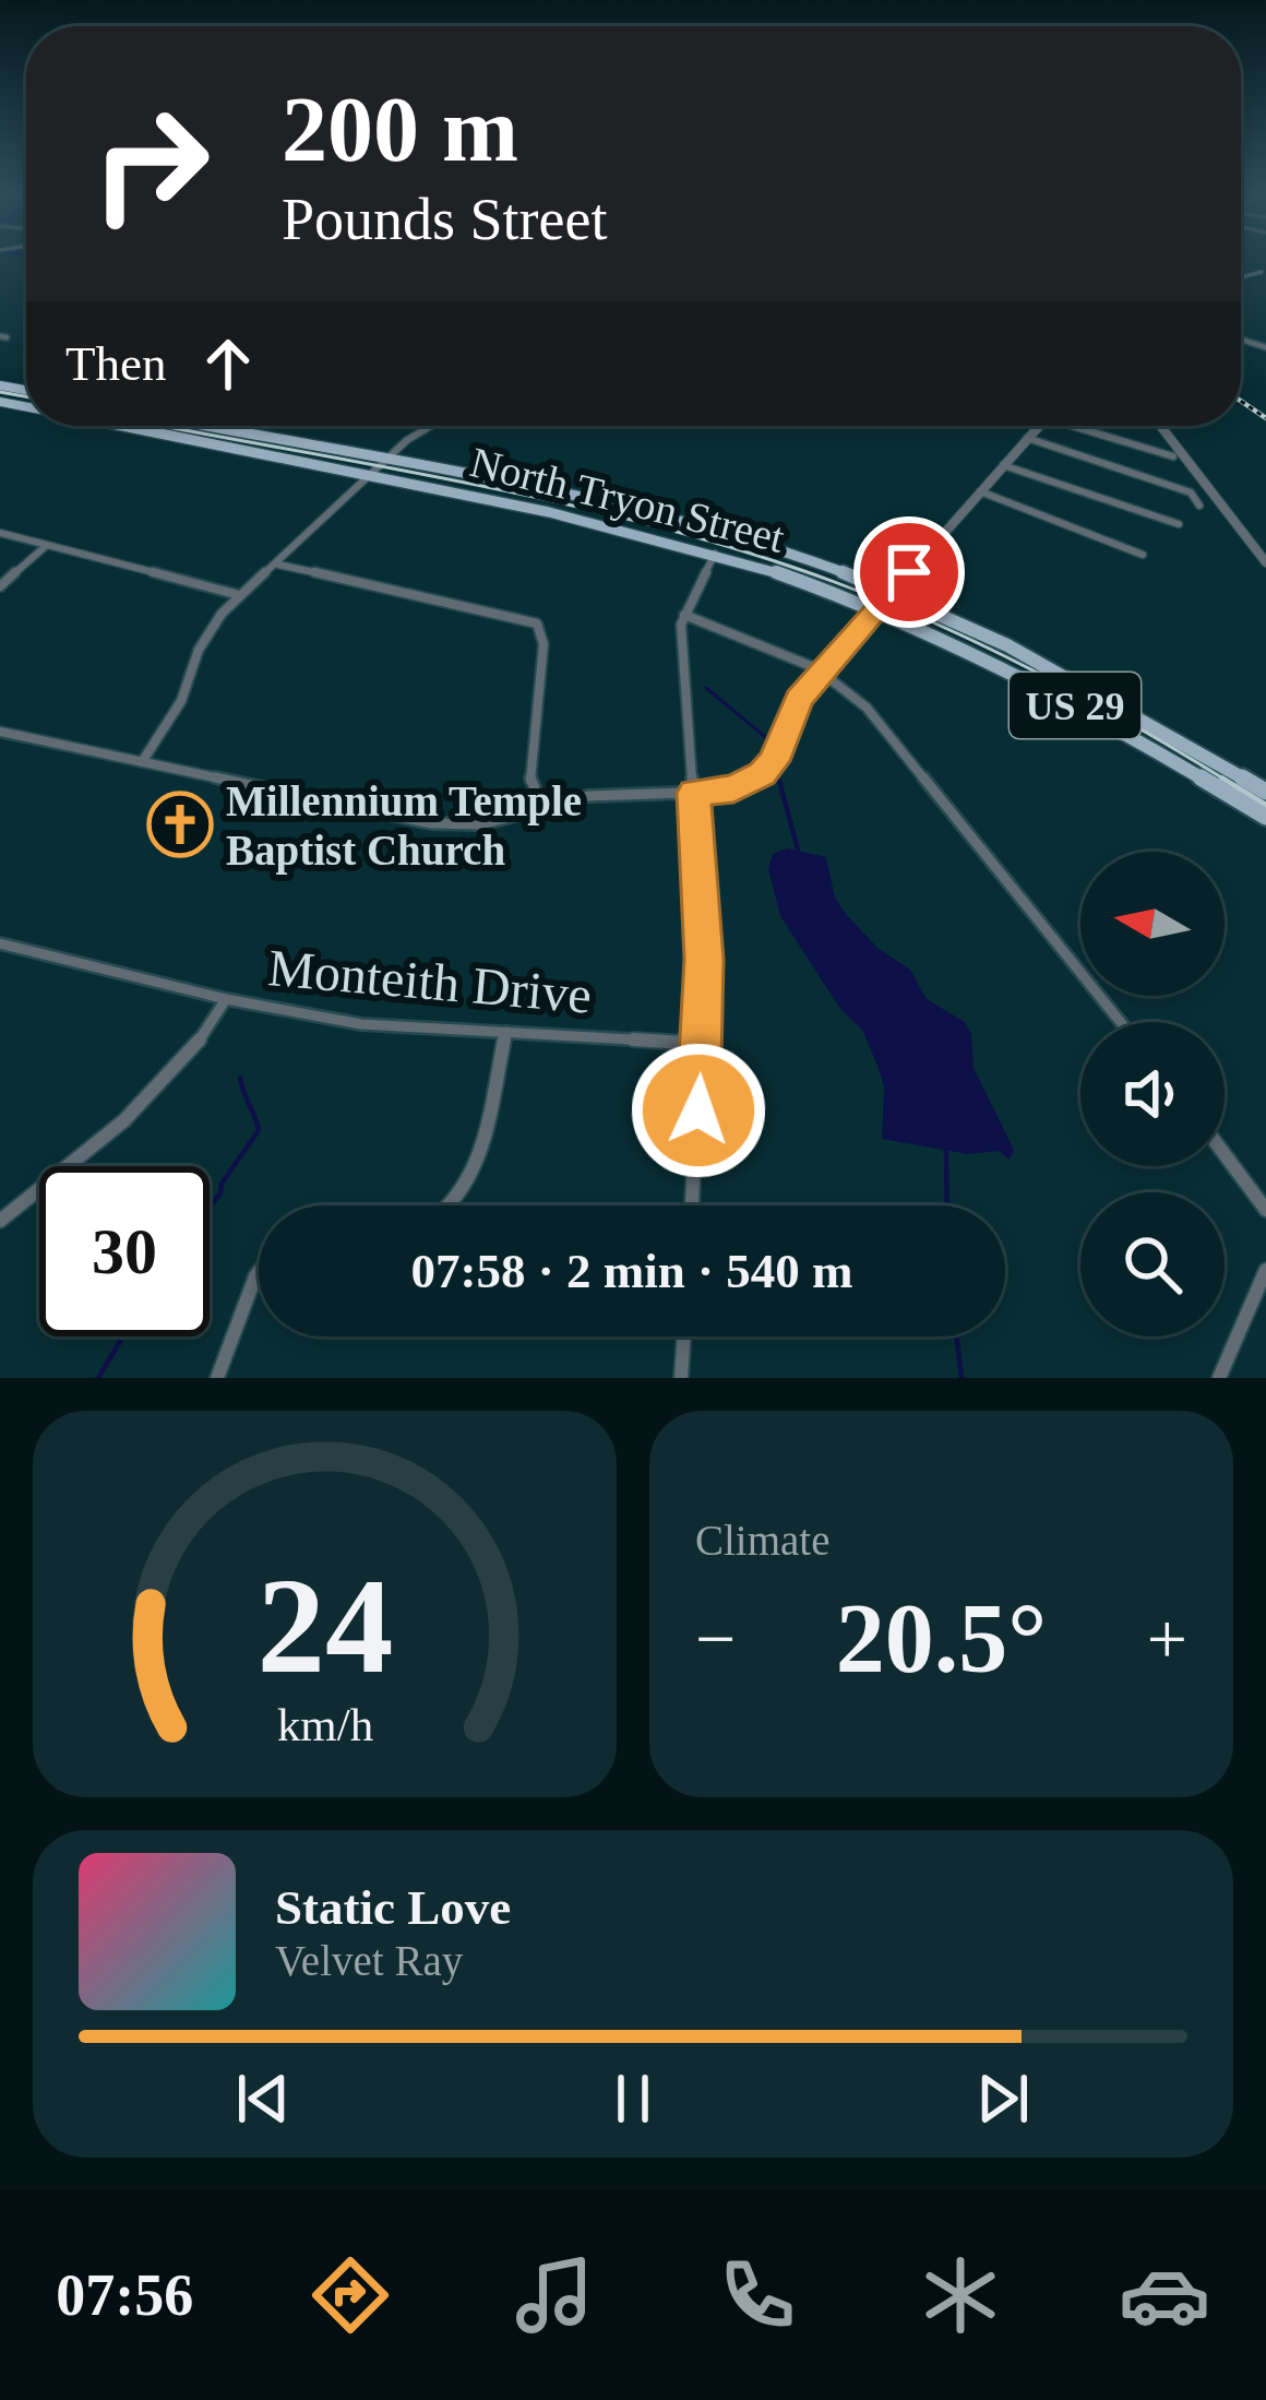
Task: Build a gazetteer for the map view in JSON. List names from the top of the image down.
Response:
{
  "streets": {
    "main road": ["North Tryon Street", "US 29"],
    "street": ["Monteith Drive"]
  },
  "places": {
    "church": ["Millennium Temple Baptist Church"]
  },
  "north": "left",
  "page": {
    "turn": ["200 m", "Pounds Street"],
    "then": "Then",
    "limit": "30",
    "trip": "07:58 · 2 min · 540 m",
    "tile": "Climate",
    "heat": ["−", "20.5°", "+"],
    "song": ["Static Love", "Velvet Ray"],
    "tabs": "07:56",
    "gauge": ["24", "km/h"]
  }
}
